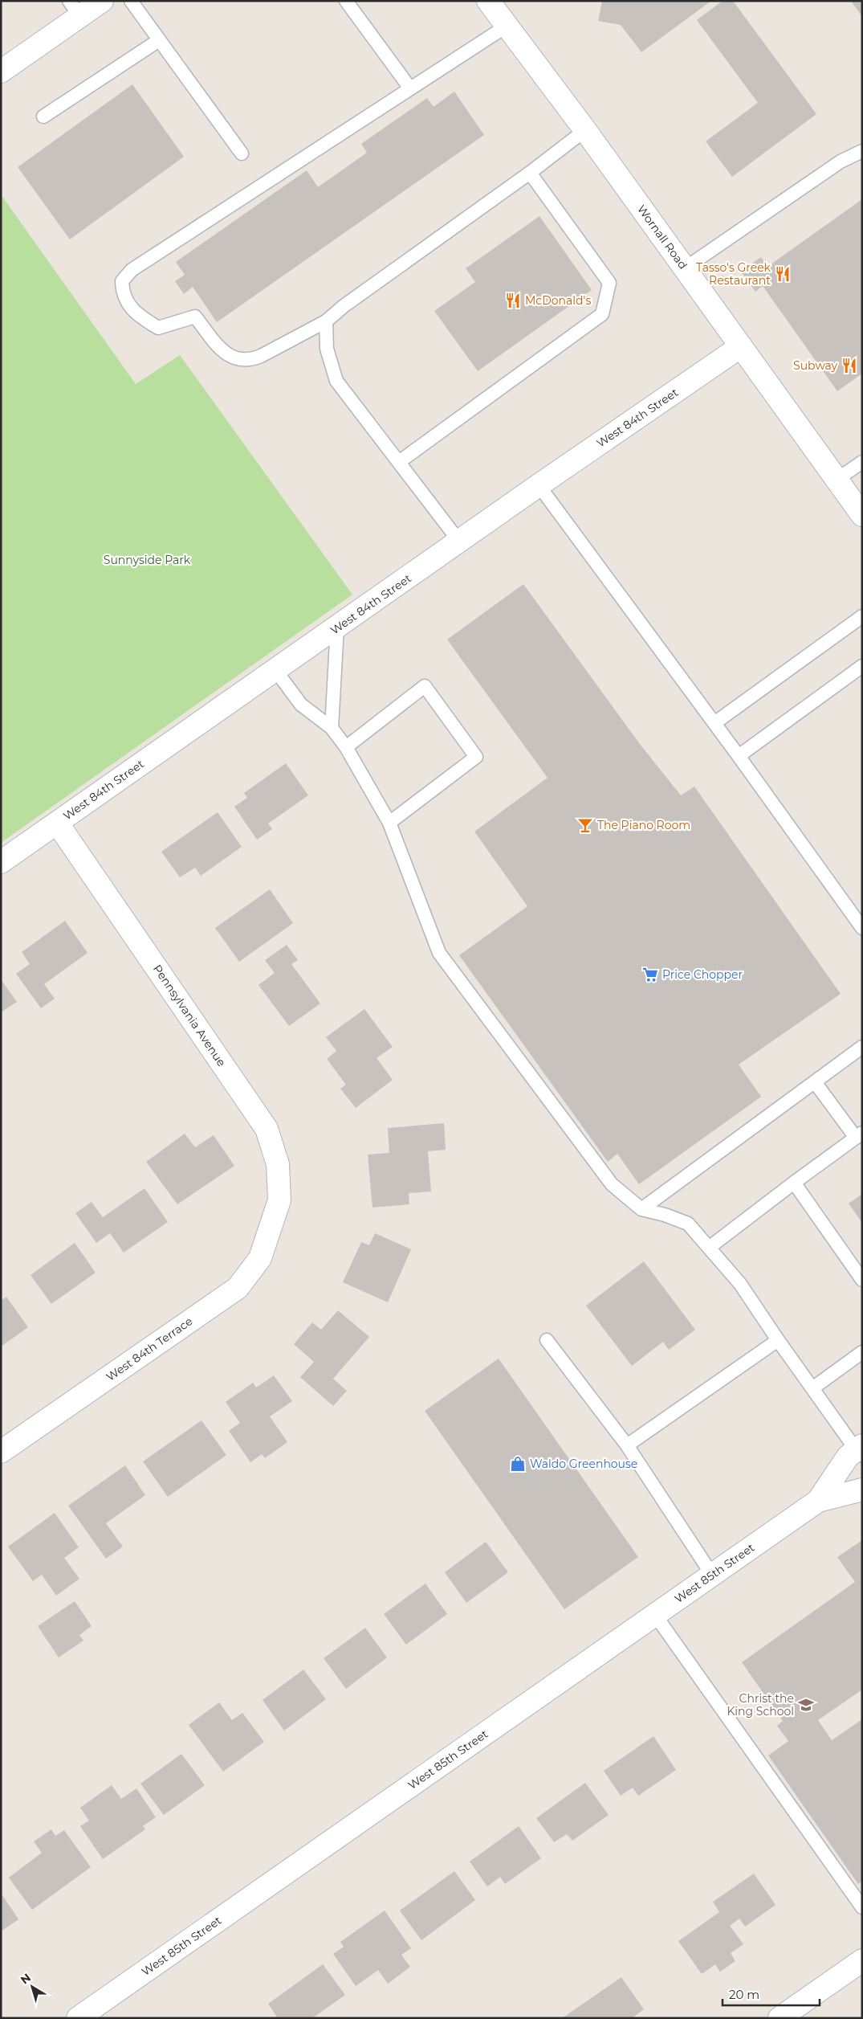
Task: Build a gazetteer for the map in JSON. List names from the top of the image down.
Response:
{
  "streets": {
    "street": [
      "Wornall Road",
      "West 84th Street",
      "Pennsylvania Avenue",
      "West 84th Terrace",
      "West 85th Street"
    ]
  },
  "crossings": [
    ["Wornall Road", "West 84th Street"],
    ["West 84th Street", "Pennsylvania Avenue"],
    ["Pennsylvania Avenue", "West 84th Terrace"]
  ],
  "parks": ["Sunnyside Park"],
  "places": {
    "restaurant": ["Tasso's Greek Restaurant", "McDonald's", "Subway"],
    "bar": ["The Piano Room"],
    "supermarket": ["Price Chopper"],
    "shop": ["Waldo Greenhouse"],
    "school or university": ["Christ the King School"]
  },
  "scale_bar": "20 m",
  "north": "top left"
}
